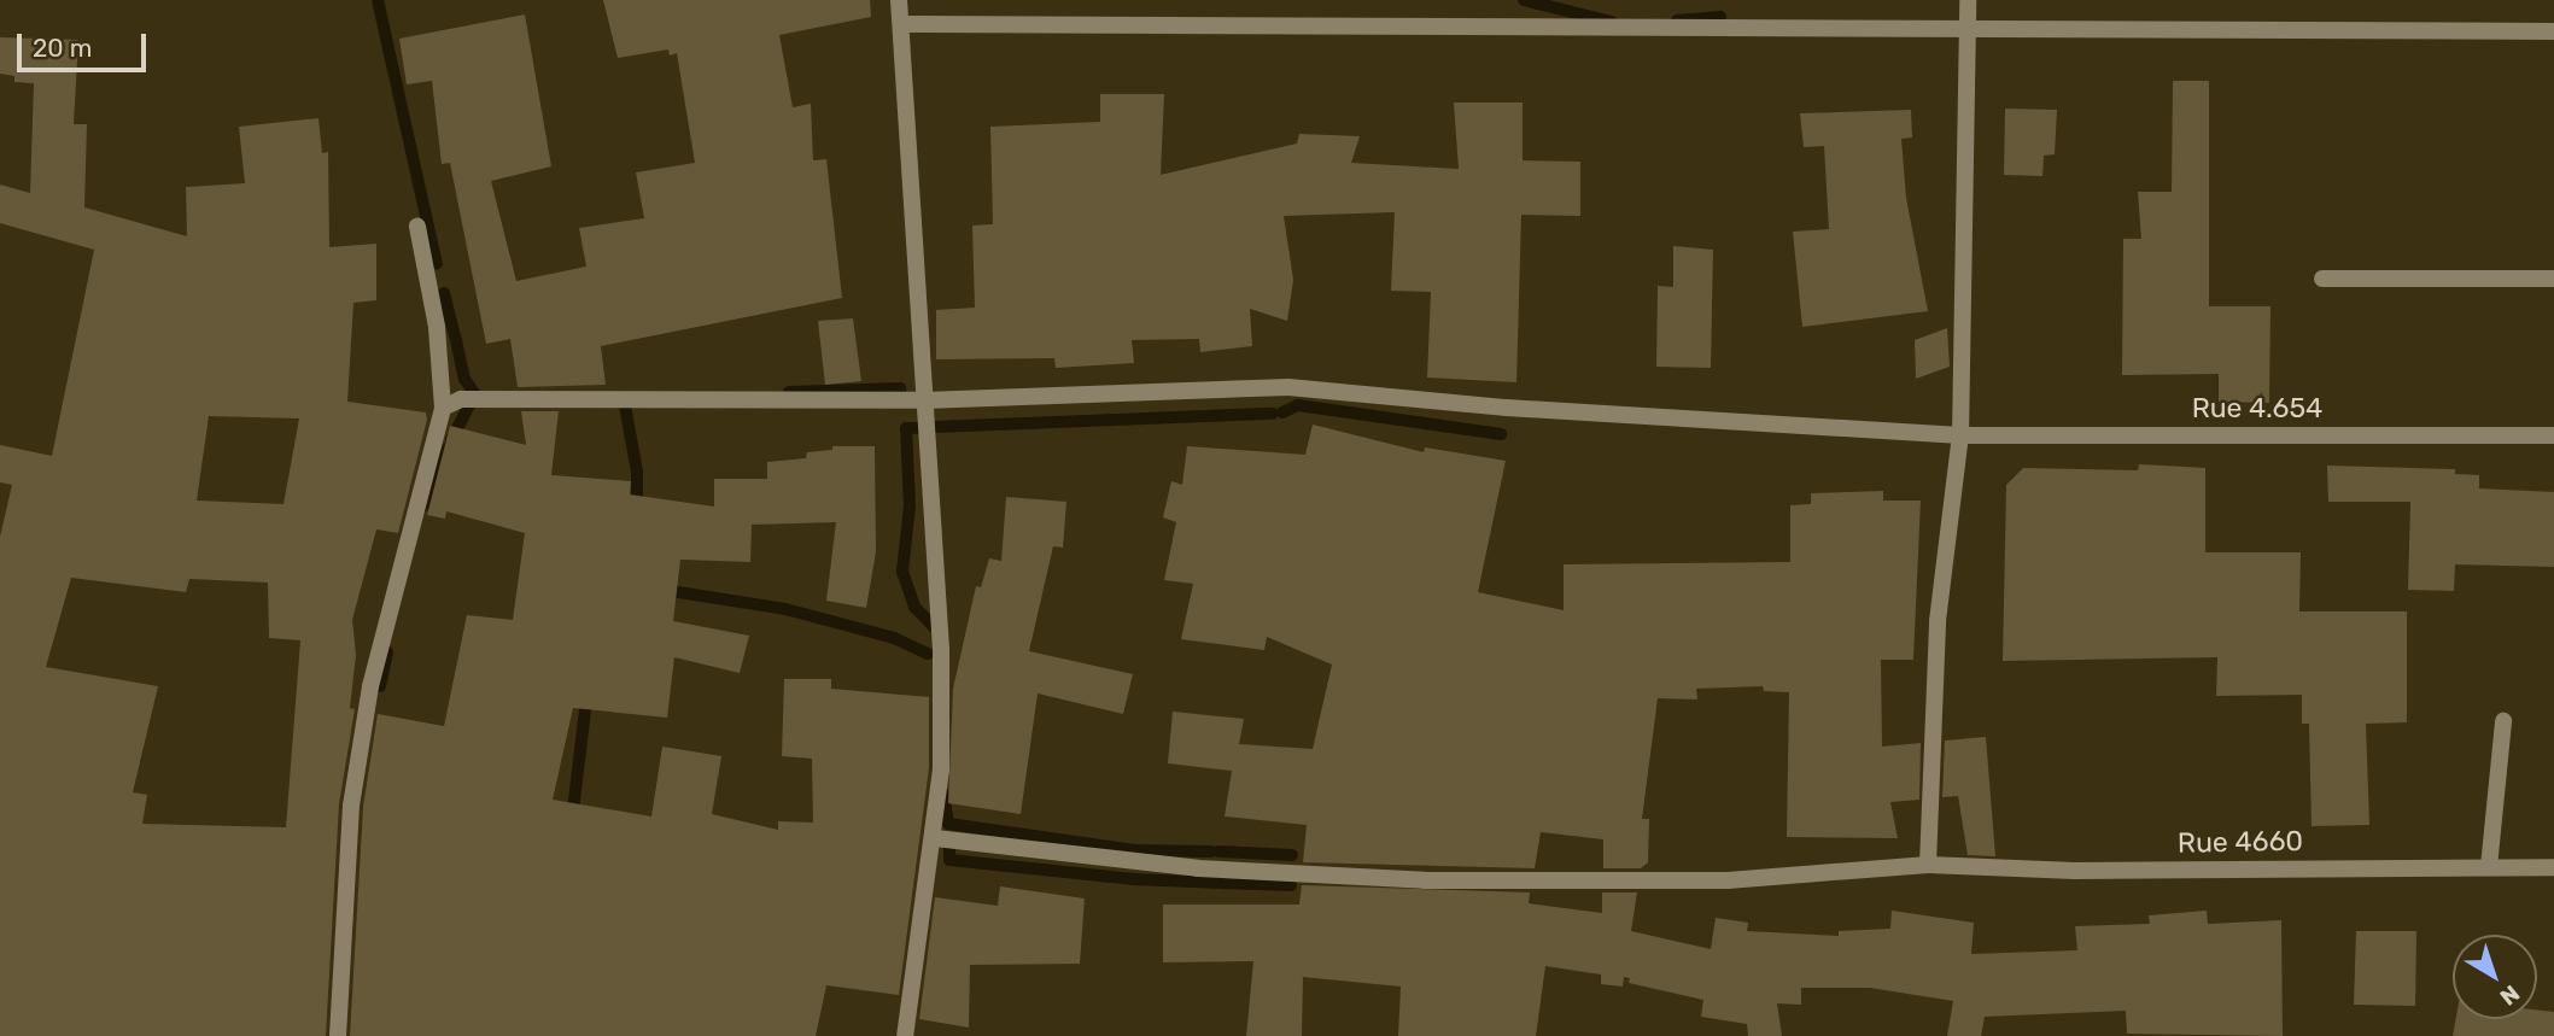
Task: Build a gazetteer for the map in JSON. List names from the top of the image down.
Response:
{
  "streets": {
    "street": ["Rue 4.654", "Rue 4660"]
  },
  "scale_bar": "20 m",
  "north": "bottom right"
}
